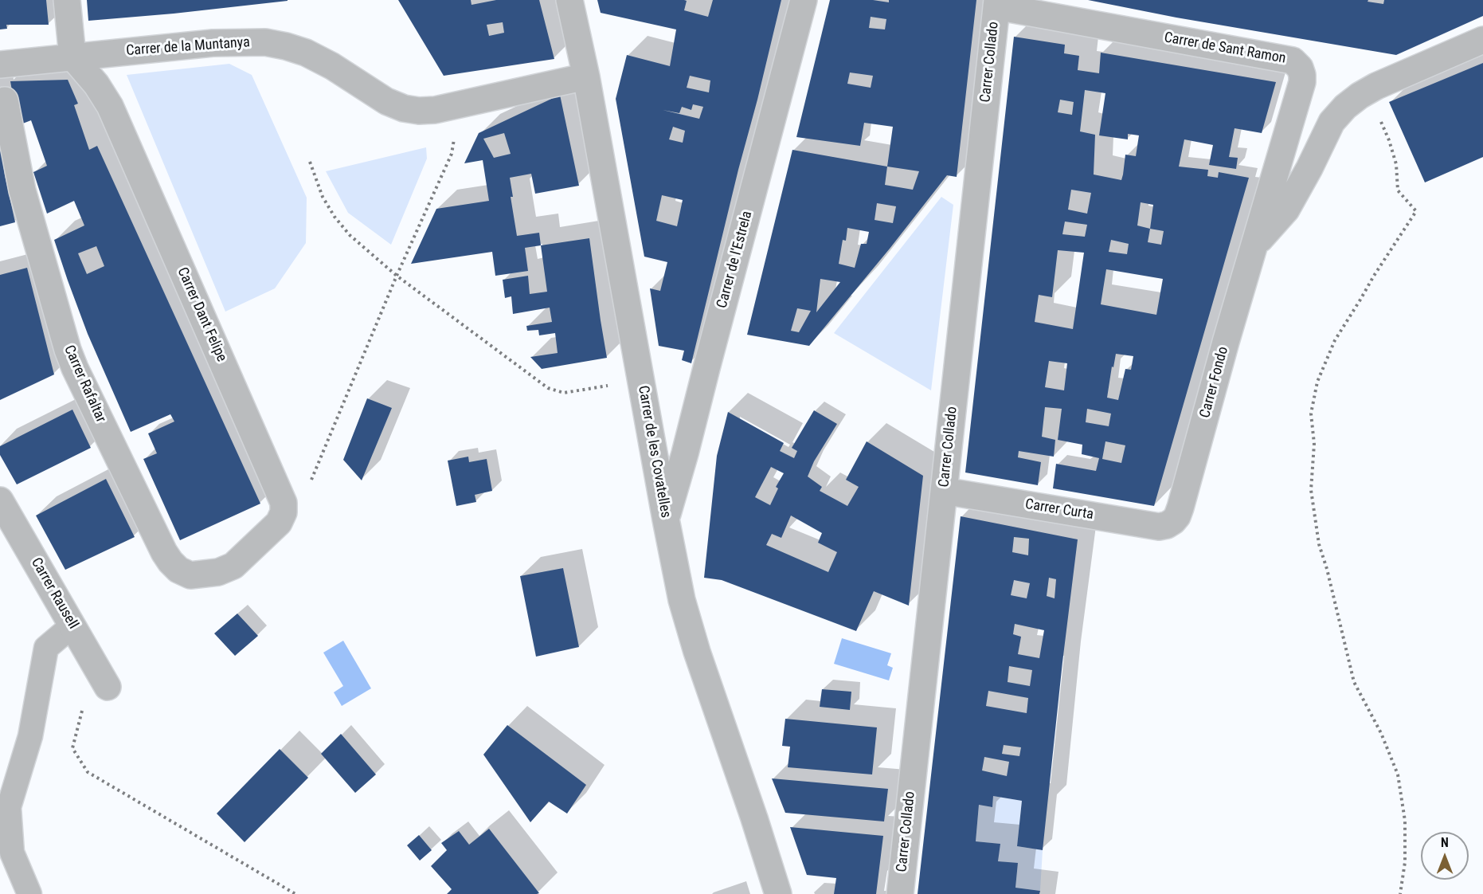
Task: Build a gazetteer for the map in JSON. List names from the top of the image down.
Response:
{
  "streets": {
    "street": [
      "Carrer de la Muntanya",
      "Carrer de Sant Ramon",
      "Carrer Collado",
      "Carrer de l'Estrela",
      "Carrer Dant Felipe",
      "Carrer Fondo",
      "Carrer Rafaltar",
      "Carrer de les Covatelles",
      "Carrer Curta",
      "Carrer Rausell"
    ]
  },
  "crossings": [
    ["Carrer de la Muntanya", "Carrer Dant Felipe"],
    ["Carrer de la Muntanya", "Carrer de les Covatelles"],
    ["Carrer de Sant Ramon", "Carrer Collado"],
    ["Carrer de Sant Ramon", "Carrer Fondo"],
    ["Carrer Collado", "Carrer Curta"],
    ["Carrer de l'Estrela", "Carrer de les Covatelles"],
    ["Carrer Dant Felipe", "Carrer Rafaltar"],
    ["Carrer Fondo", "Carrer Curta"]
  ],
  "north": "top"
}
